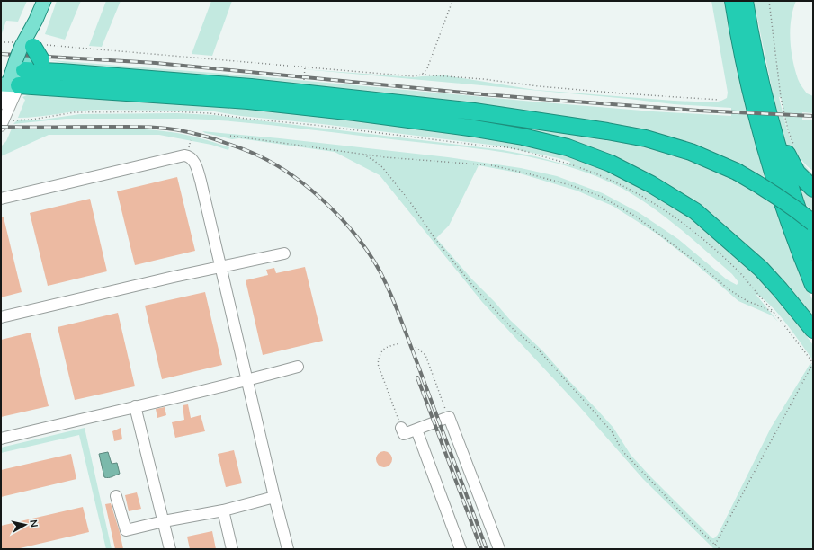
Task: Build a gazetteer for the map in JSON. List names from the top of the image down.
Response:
{
  "north": "right"
}
